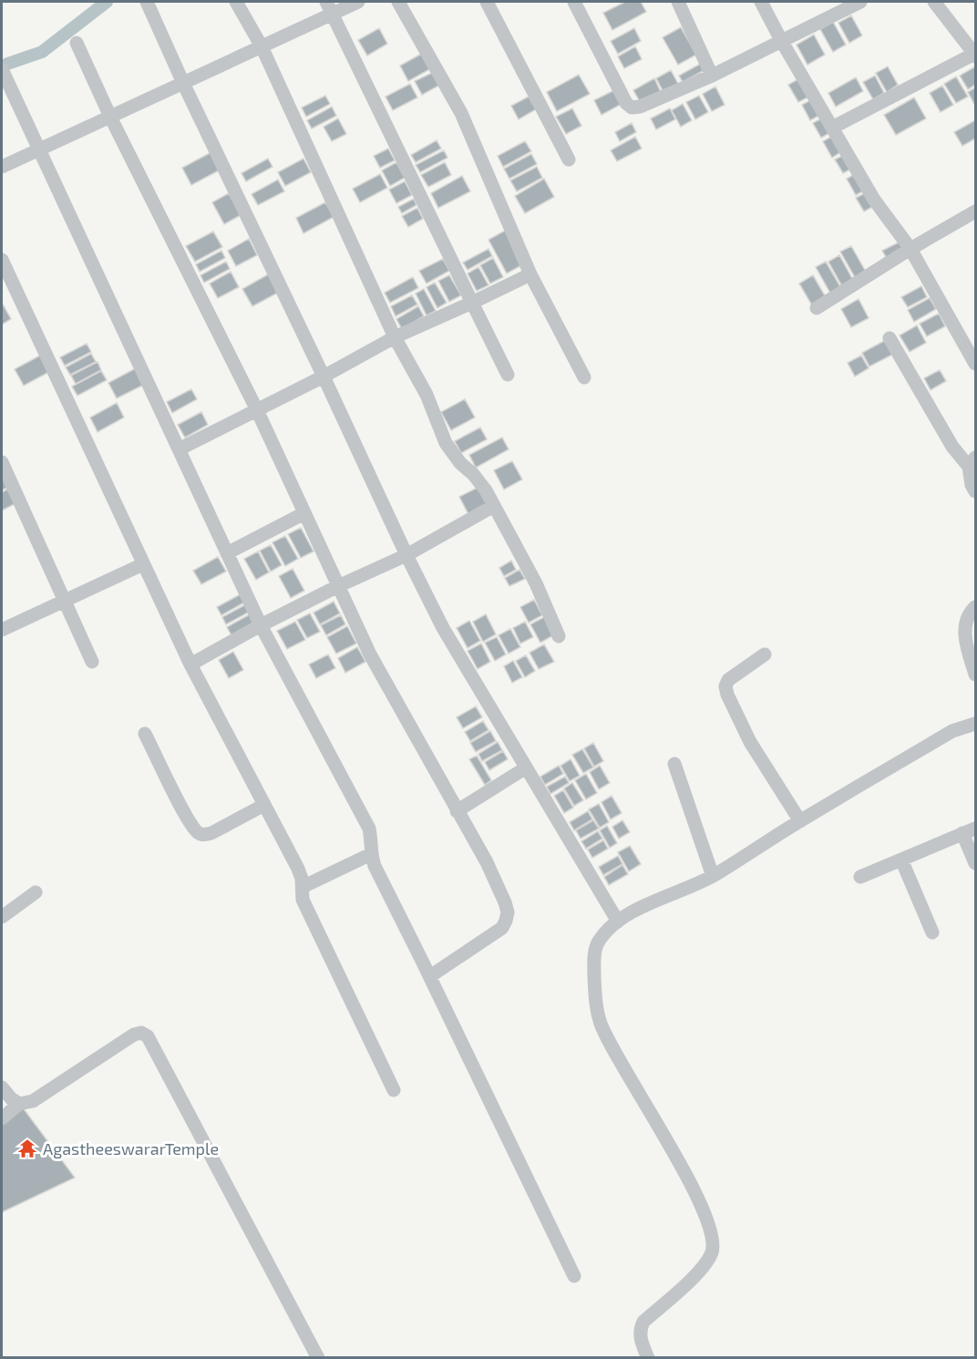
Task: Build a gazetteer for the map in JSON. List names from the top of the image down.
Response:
{
  "places": {
    "temple": ["AgastheeswararTemple"]
  }
}
